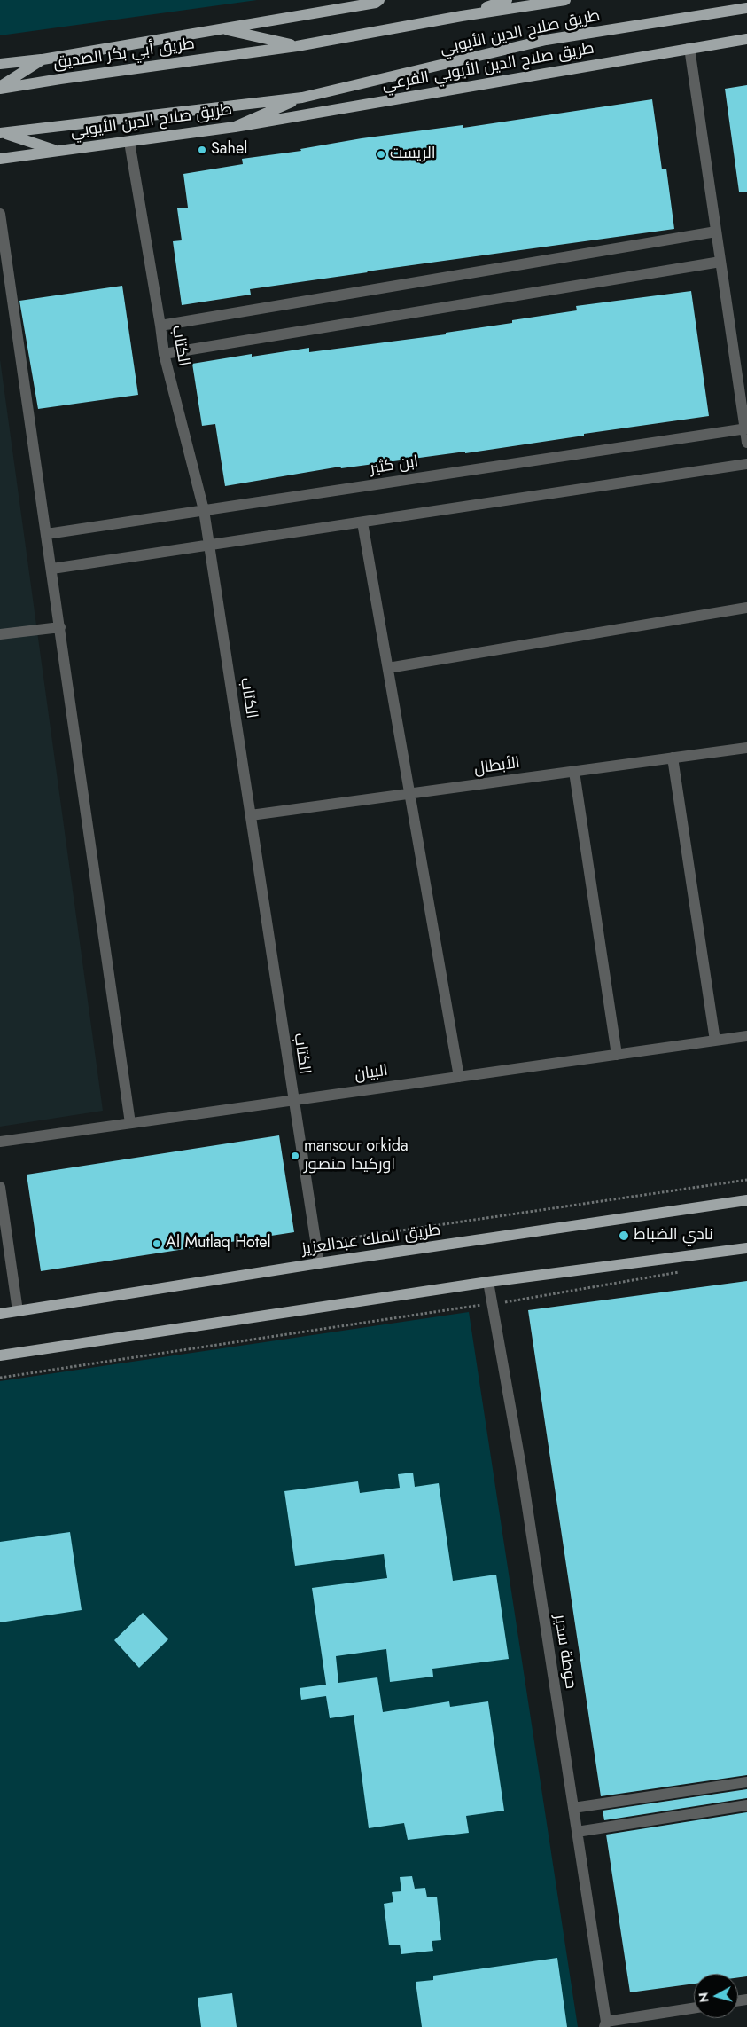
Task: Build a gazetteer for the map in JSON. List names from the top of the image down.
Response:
{
  "streets": {
    "main road": [
      "طريق صلاح الدين الأيوبي",
      "طريق أبي بكر الصديق",
      "طريق صلاح الدين الأيوبي الفرعي",
      "طريق الملك عبدالعزيز"
    ],
    "street": [
      "الكتاب",
      "ابن كثير",
      "الأبطال",
      "البيان",
      "حوطة سدير"
    ]
  },
  "crossings": [
    ["طريق صلاح الدين الأيوبي", "طريق أبي بكر الصديق"],
    ["طريق صلاح الدين الأيوبي", "طريق صلاح الدين الأيوبي الفرعي"],
    ["طريق صلاح الدين الأيوبي", "الكتاب"],
    ["الكتاب", "ابن كثير"],
    ["الكتاب", "الأبطال"],
    ["الكتاب", "البيان"],
    ["الكتاب", "طريق الملك عبدالعزيز"]
  ],
  "places": [
    "Sahel",
    "الريست",
    "mansour orkida اوركيدا منصور",
    "نادي الضباط",
    "Al Mutlaq Hotel"
  ],
  "north": "left"
}
